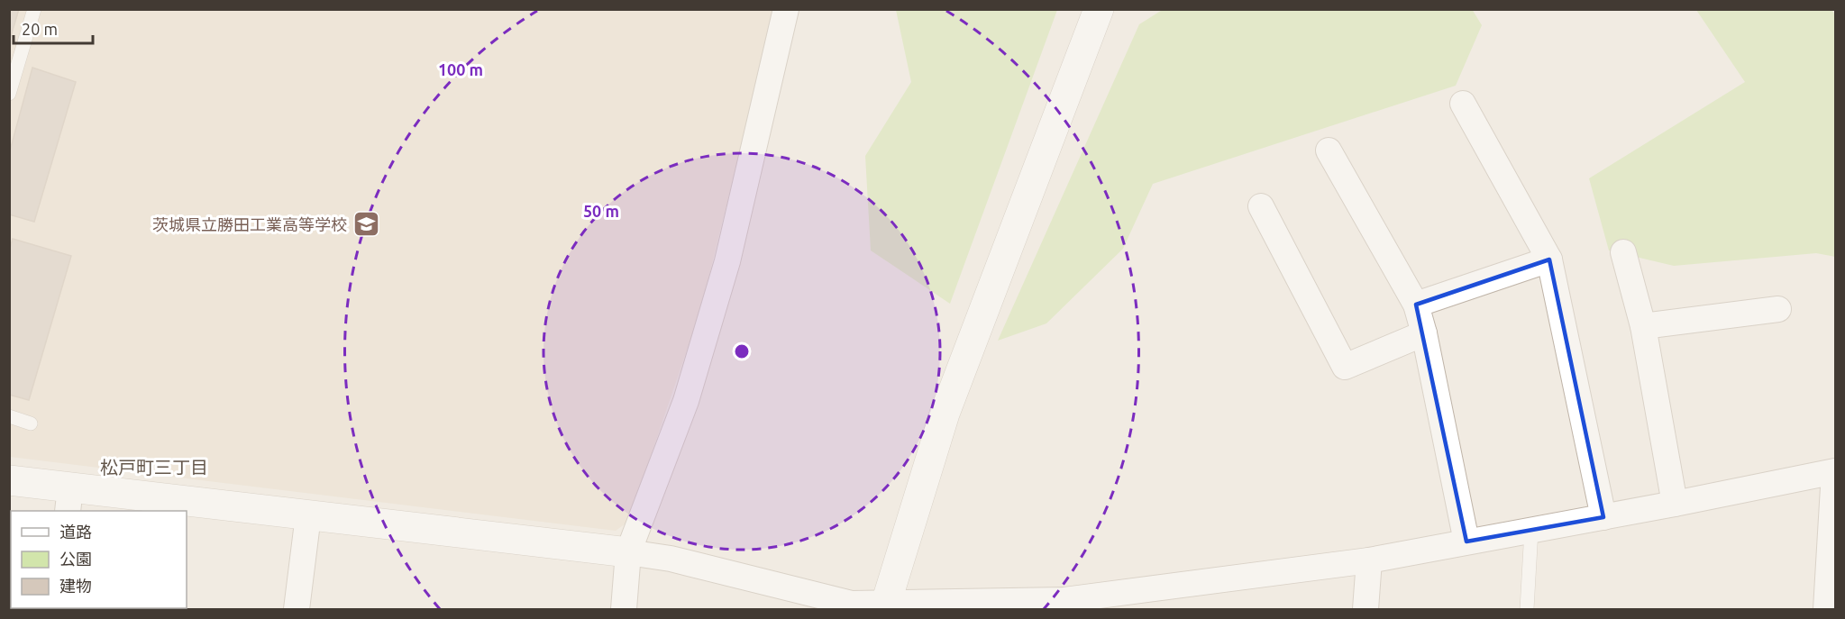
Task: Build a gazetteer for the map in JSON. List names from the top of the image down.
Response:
{
  "districts": ["松戸町三丁目"],
  "places": {
    "school or university": ["茨城県立勝田工業高等学校"]
  },
  "legend": ["道路", "公園", "建物"],
  "scale_bar": "20 m",
  "rings": ["100 m", "50 m"]
}
